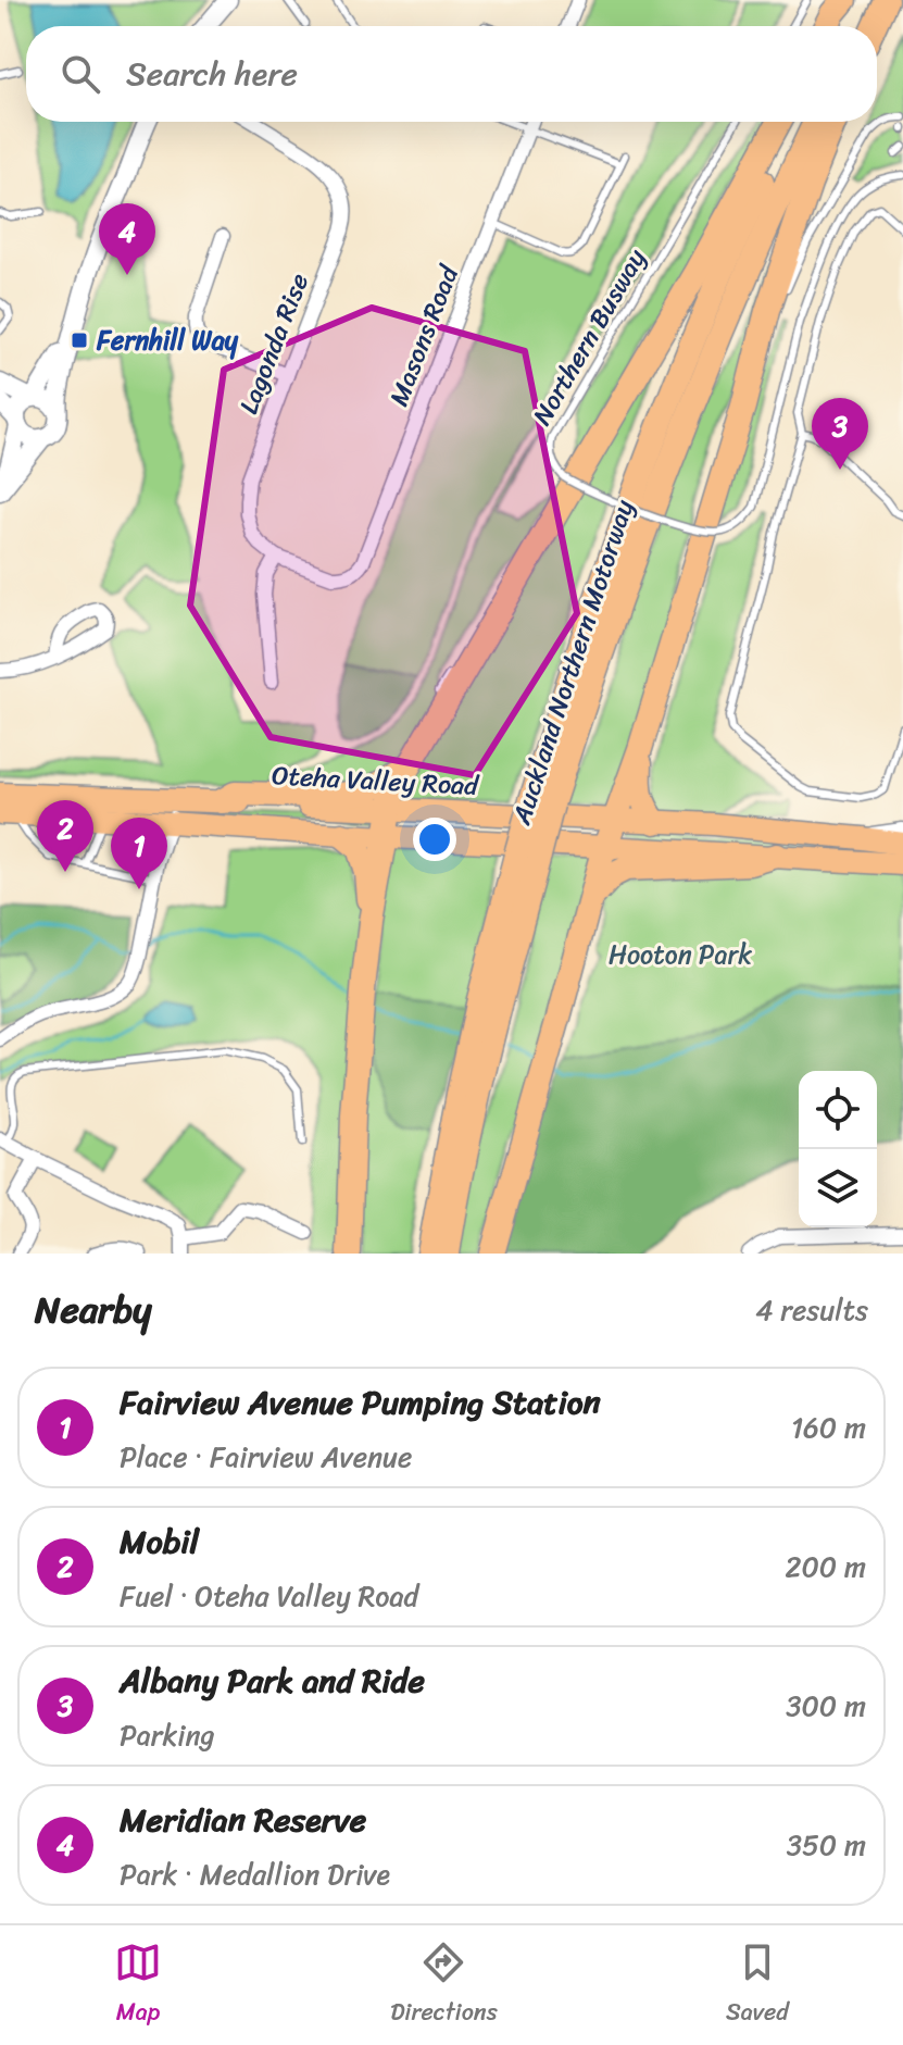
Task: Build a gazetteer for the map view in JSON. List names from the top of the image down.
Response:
{
  "streets": {
    "highway": ["Auckland Northern Motorway"],
    "main road": ["Oteha Valley Road"],
    "street": ["Masons Road", "Lagonda Rise"],
    "lane": ["Northern Busway"]
  },
  "crossings": [
    ["Masons Road", "Lagonda Rise"]
  ],
  "parks": ["Hooton Park"],
  "places": {
    "transit": ["Fernhill Way"]
  },
  "page": {
    "search": "Search here",
    "pins": [
      "4",
      "3",
      "2",
      "1"
    ],
    "heading": ["Nearby", "4 results"],
    "list": [
      {
        "mark": "1",
        "name": "Fairview Avenue Pumping Station",
        "note": "Place · Fairview Avenue",
        "value": "160 m"
      },
      {
        "mark": "2",
        "name": "Mobil",
        "note": "Fuel · Oteha Valley Road",
        "value": "200 m"
      },
      {
        "mark": "3",
        "name": "Albany Park and Ride",
        "note": "Parking",
        "value": "300 m"
      },
      {
        "mark": "4",
        "name": "Meridian Reserve",
        "note": "Park · Medallion Drive",
        "value": "350 m"
      }
    ],
    "nav": ["Map", "Directions", "Saved"]
  }
}
